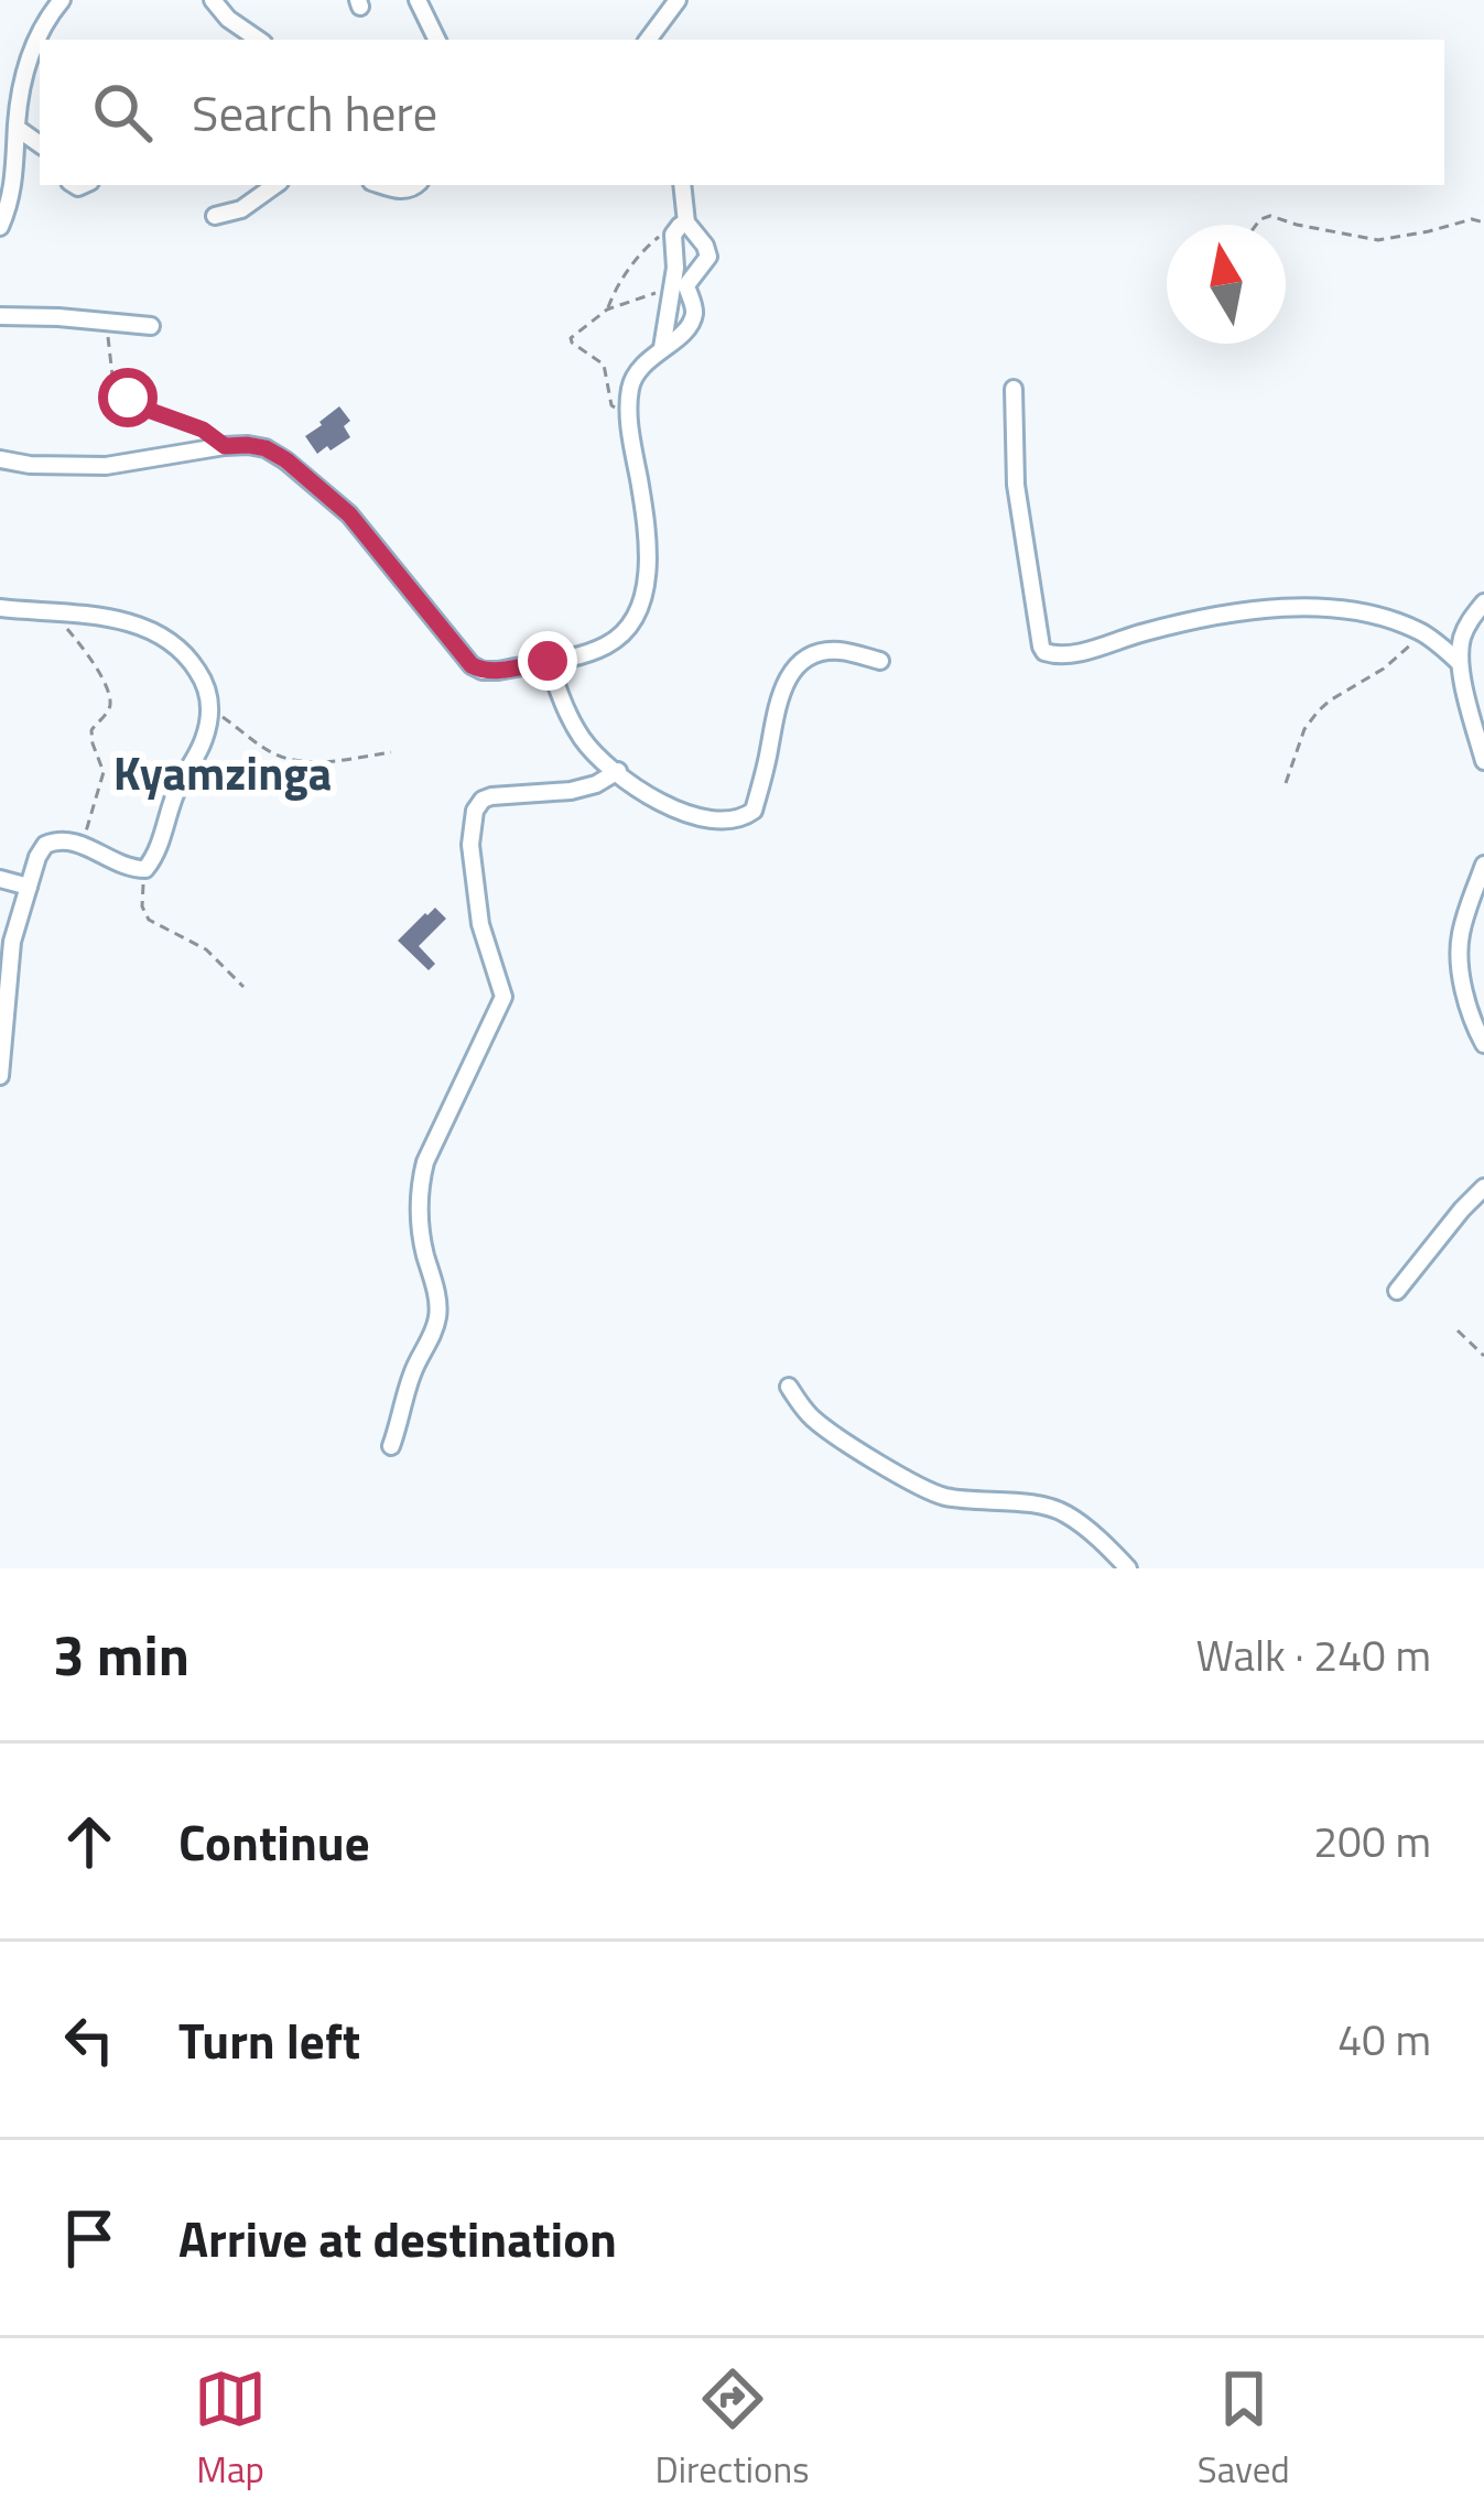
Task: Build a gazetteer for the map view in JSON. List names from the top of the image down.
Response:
{
  "districts": ["Kyamzinga"],
  "north": "top",
  "page": {
    "search": "Search here",
    "heading": ["3 min", "Walk · 240 m"],
    "list": [
      ["Continue", "200 m"],
      ["Turn left", "40 m"],
      "Arrive at destination"
    ],
    "nav": ["Map", "Directions", "Saved"]
  }
}
